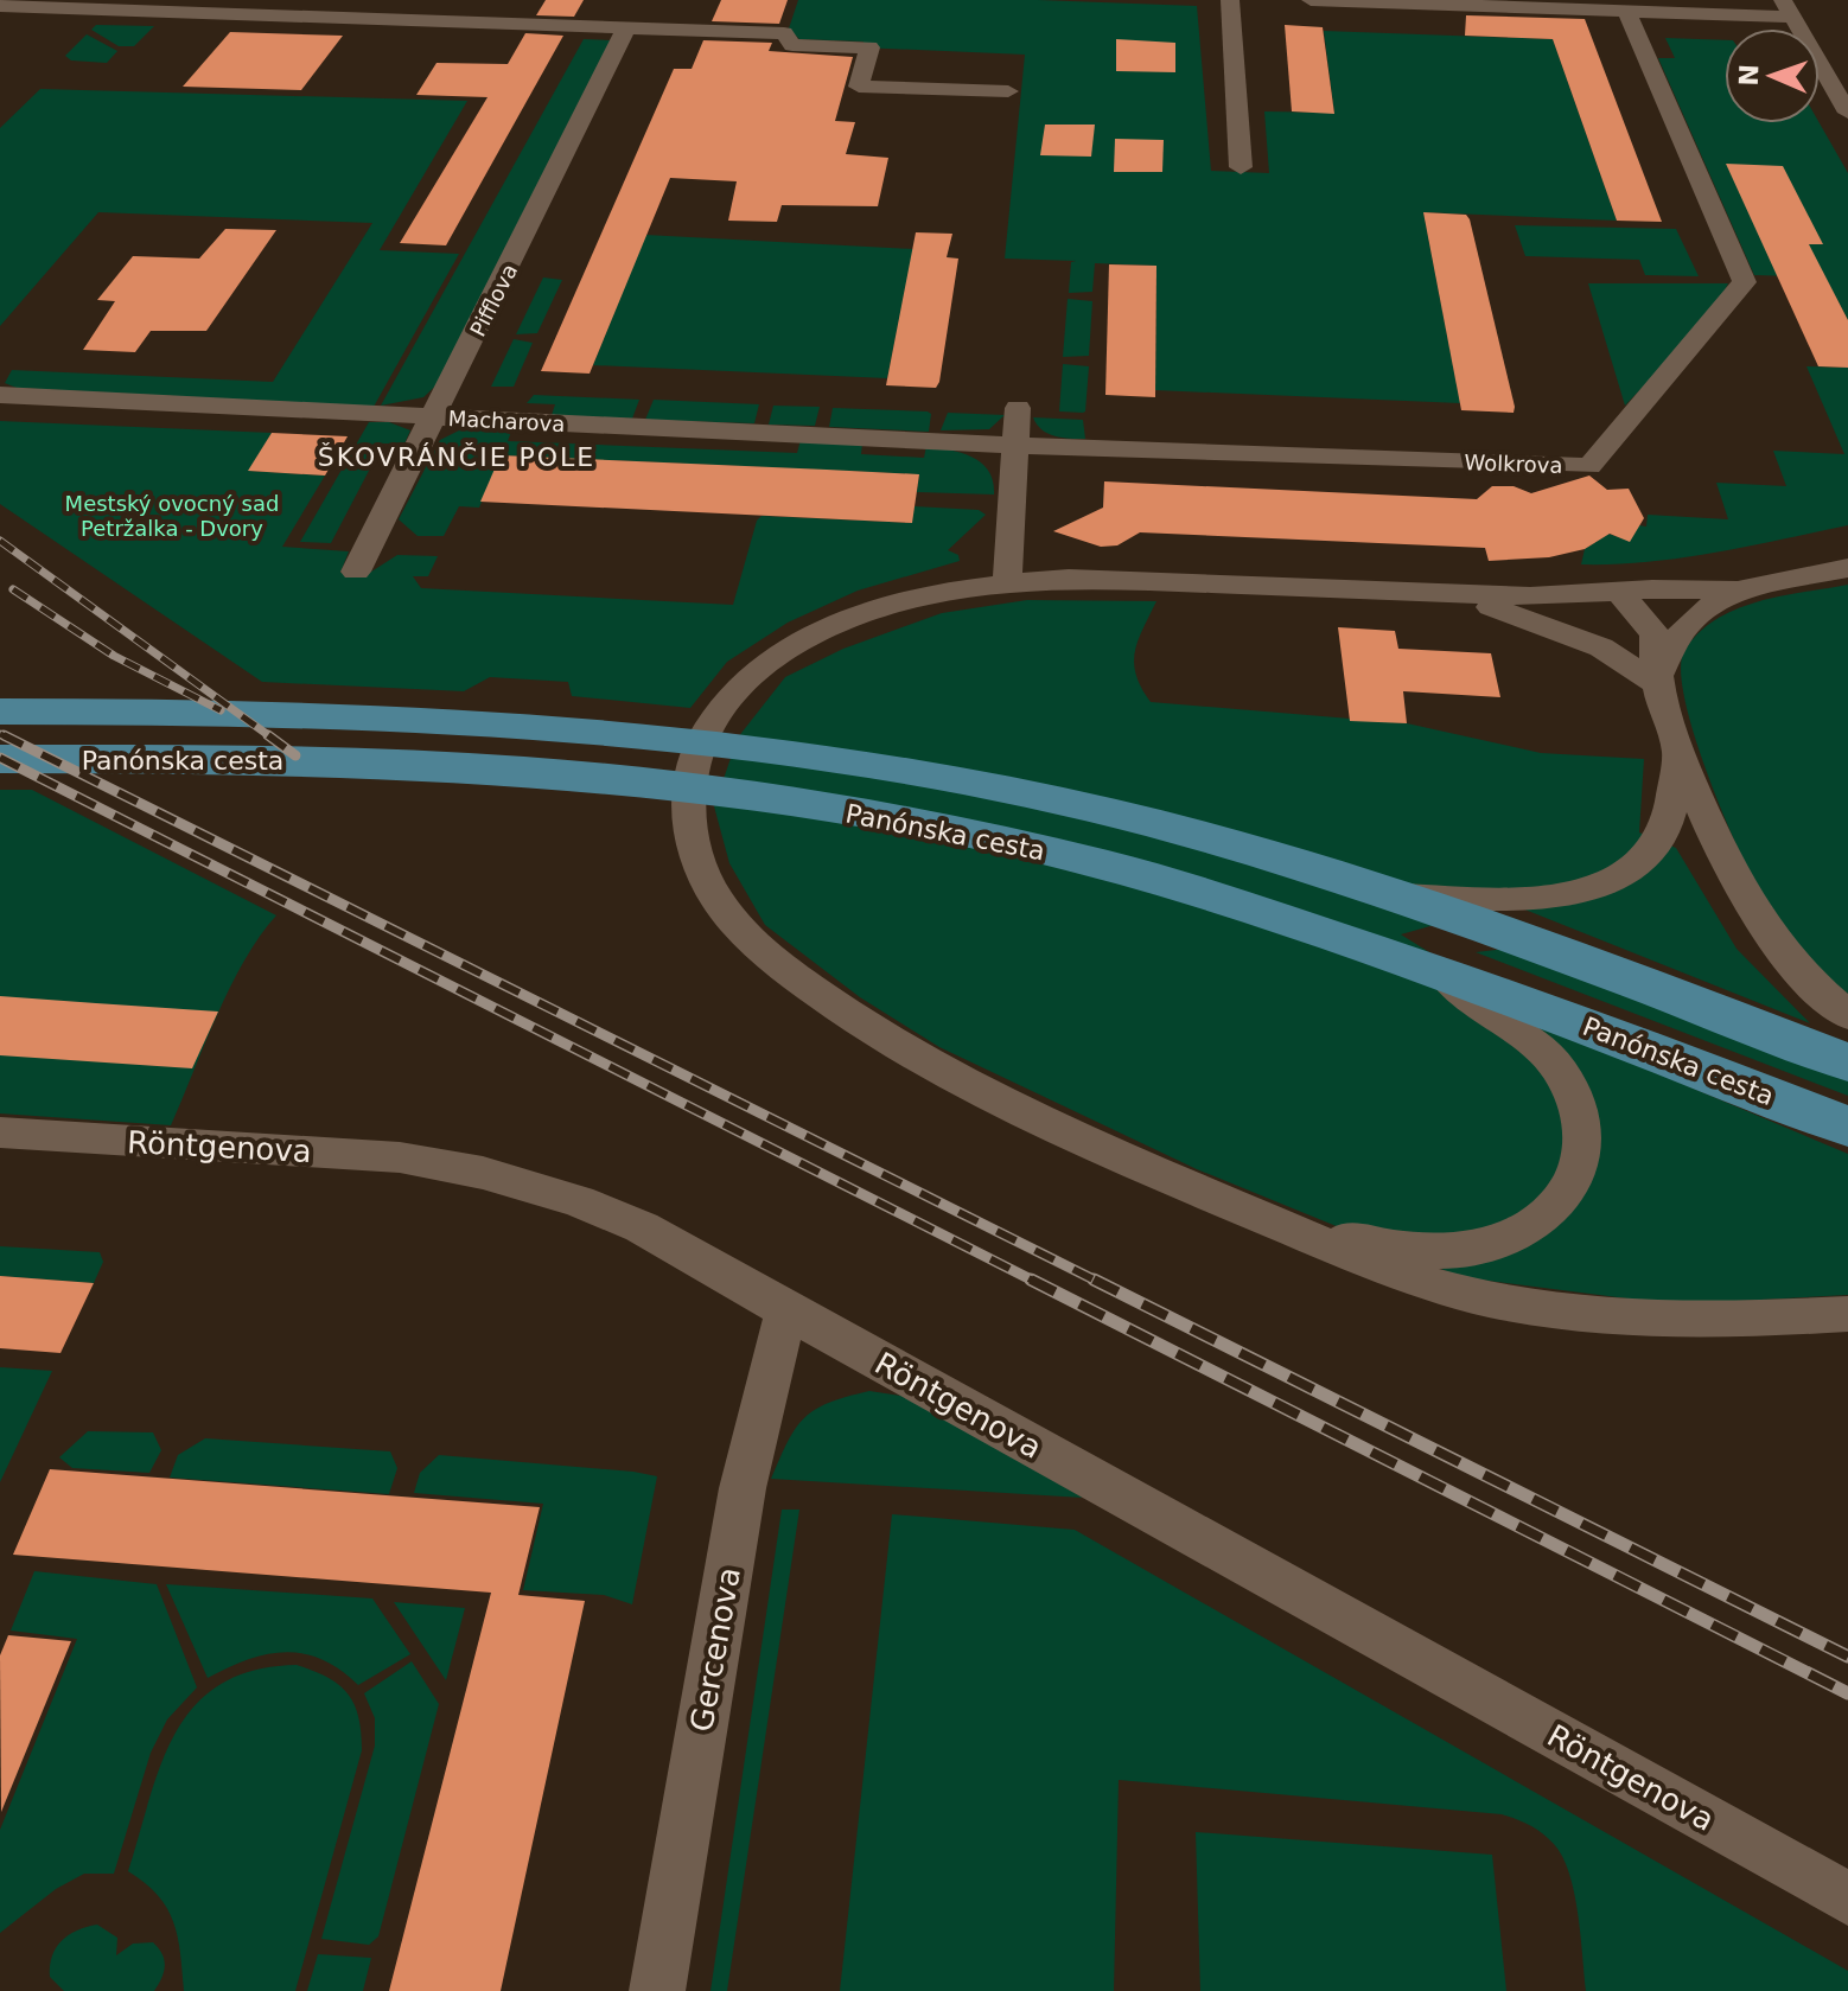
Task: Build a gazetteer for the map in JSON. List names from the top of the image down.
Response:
{
  "streets": {
    "main road": ["Panónska cesta"],
    "street": [
      "Pifflova",
      "Macharova",
      "Wolkrova",
      "Röntgenova",
      "Gercenova"
    ]
  },
  "crossings": [
    ["Pifflova", "Macharova"],
    ["Macharova", "Wolkrova"],
    ["Röntgenova", "Gercenova"]
  ],
  "districts": ["ŠKOVRÁNČIE POLE"],
  "parks": ["Mestský ovocný sad Petržalka - Dvory"],
  "north": "left"
}
